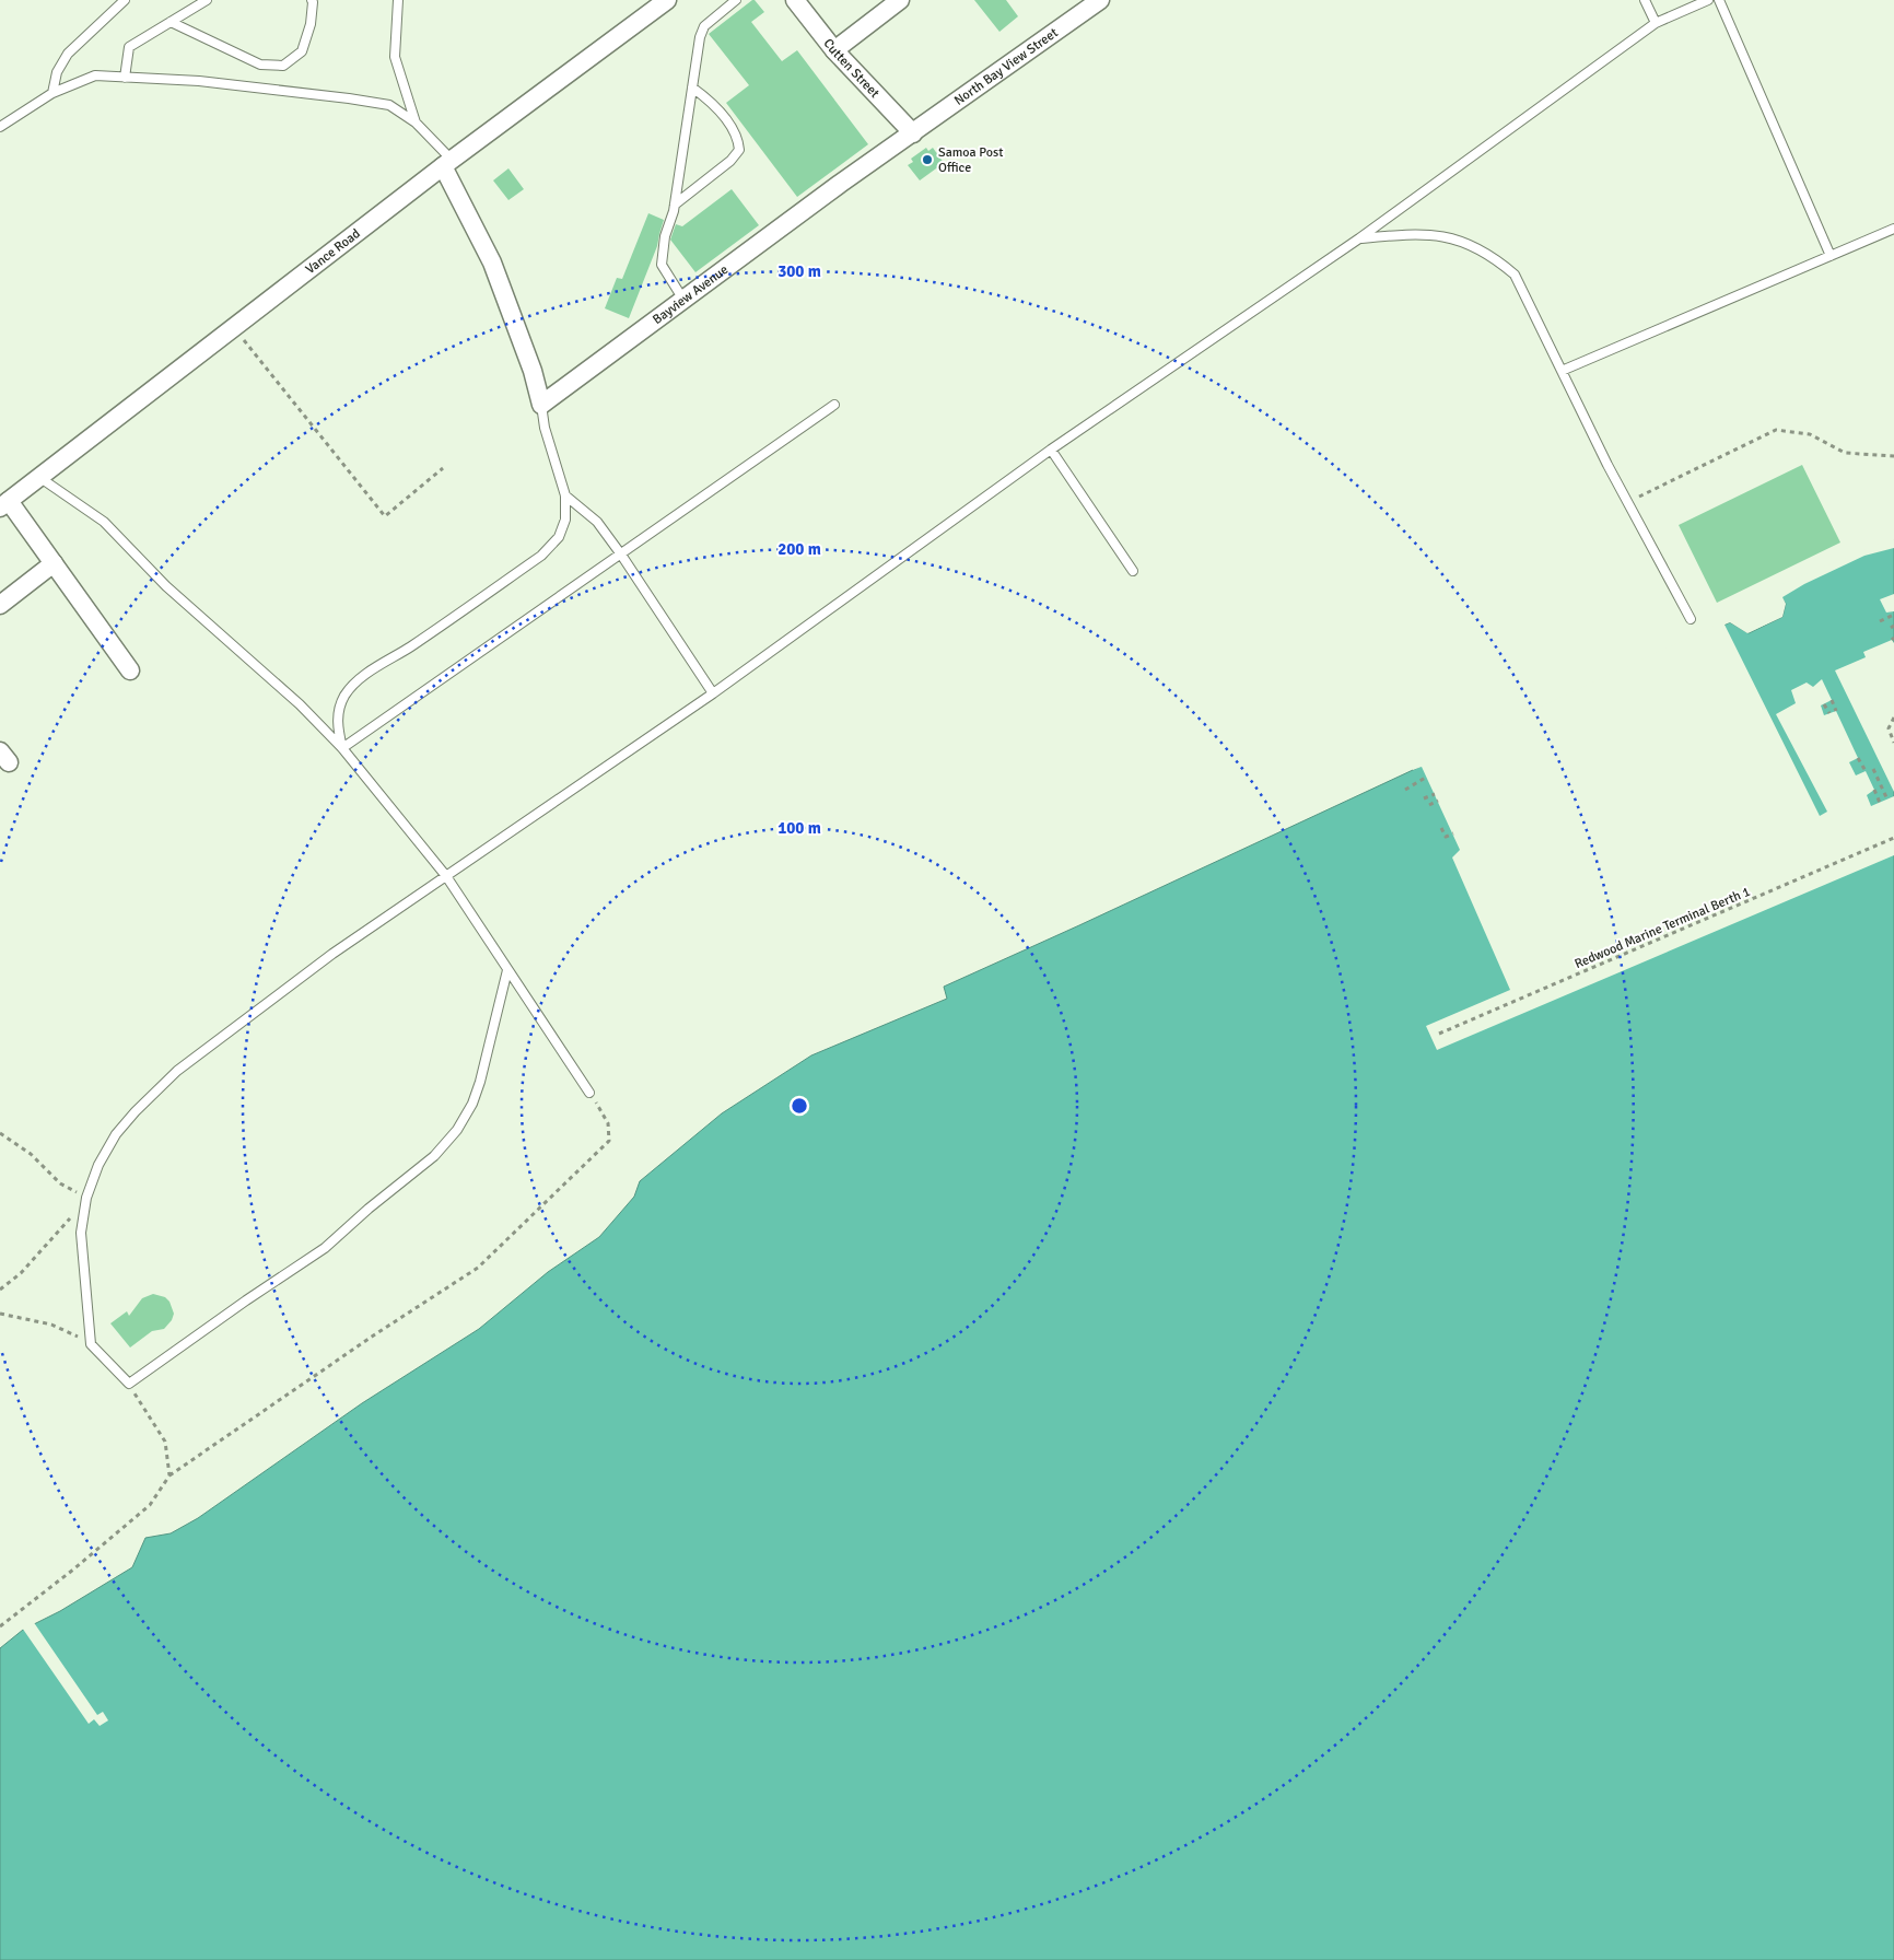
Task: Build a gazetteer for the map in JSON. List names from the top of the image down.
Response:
{
  "streets": {
    "street": [
      "North Bay View Street",
      "Cutten Street",
      "Vance Road",
      "Bayview Avenue"
    ],
    "path": ["Redwood Marine Terminal Berth 1"]
  },
  "crossings": [
    ["North Bay View Street", "Cutten Street"],
    ["North Bay View Street", "Bayview Avenue"]
  ],
  "places": ["Samoa Post Office"],
  "rings": ["300 m", "200 m", "100 m"]
}
